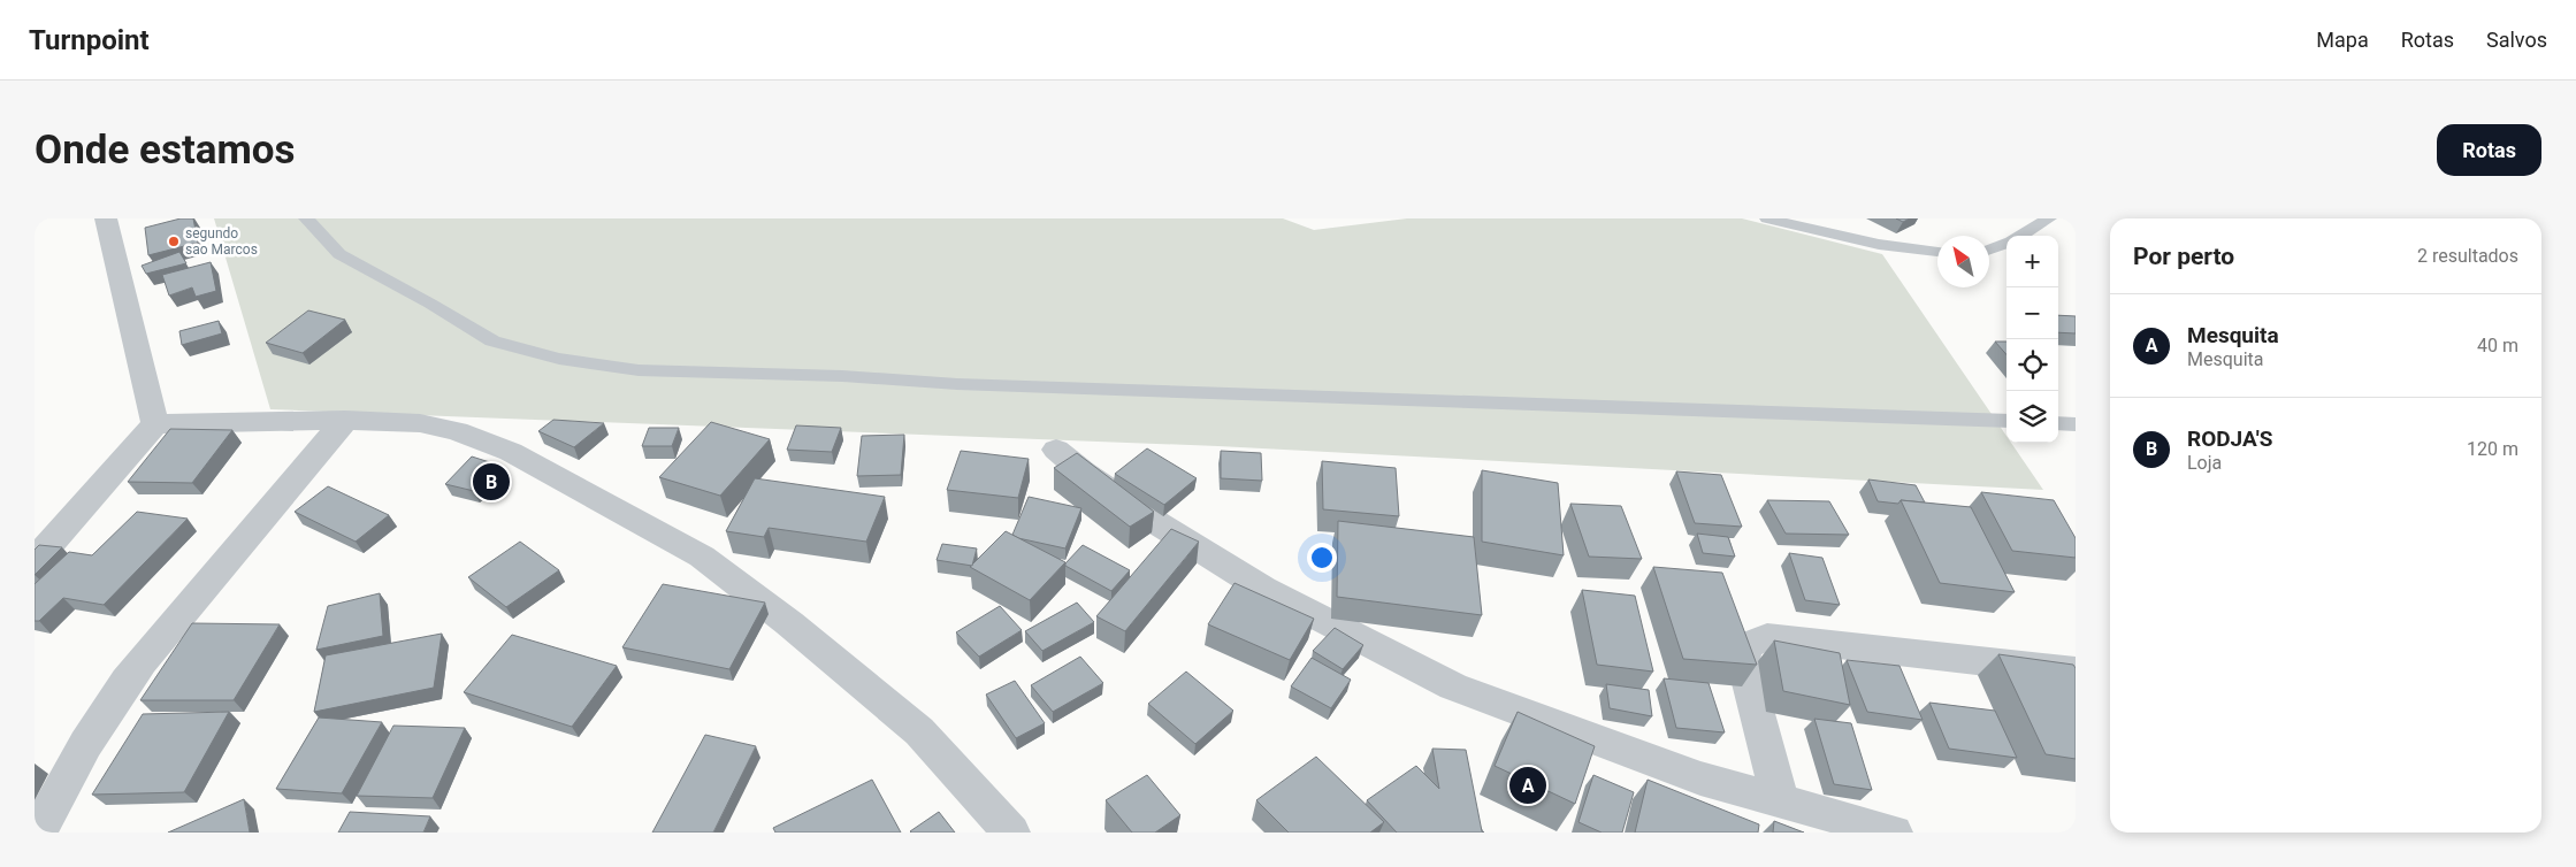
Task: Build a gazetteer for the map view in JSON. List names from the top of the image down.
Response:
{
  "places": ["segundo sao Marcos"],
  "north": "top left",
  "page": {
    "header": "Turnpoint",
    "nav": ["Mapa", "Rotas", "Salvos"],
    "buttons": "Rotas",
    "title": "Onde estamos",
    "heading": ["Por perto", "2 resultados"],
    "map_buttons": ["+", "−"],
    "list": [
      {
        "mark": "A",
        "name": "Mesquita",
        "note": "Mesquita",
        "value": "40 m"
      },
      {
        "mark": "B",
        "name": "RODJA'S",
        "note": "Loja",
        "value": "120 m"
      }
    ],
    "pins": ["B", "A"]
  }
}
